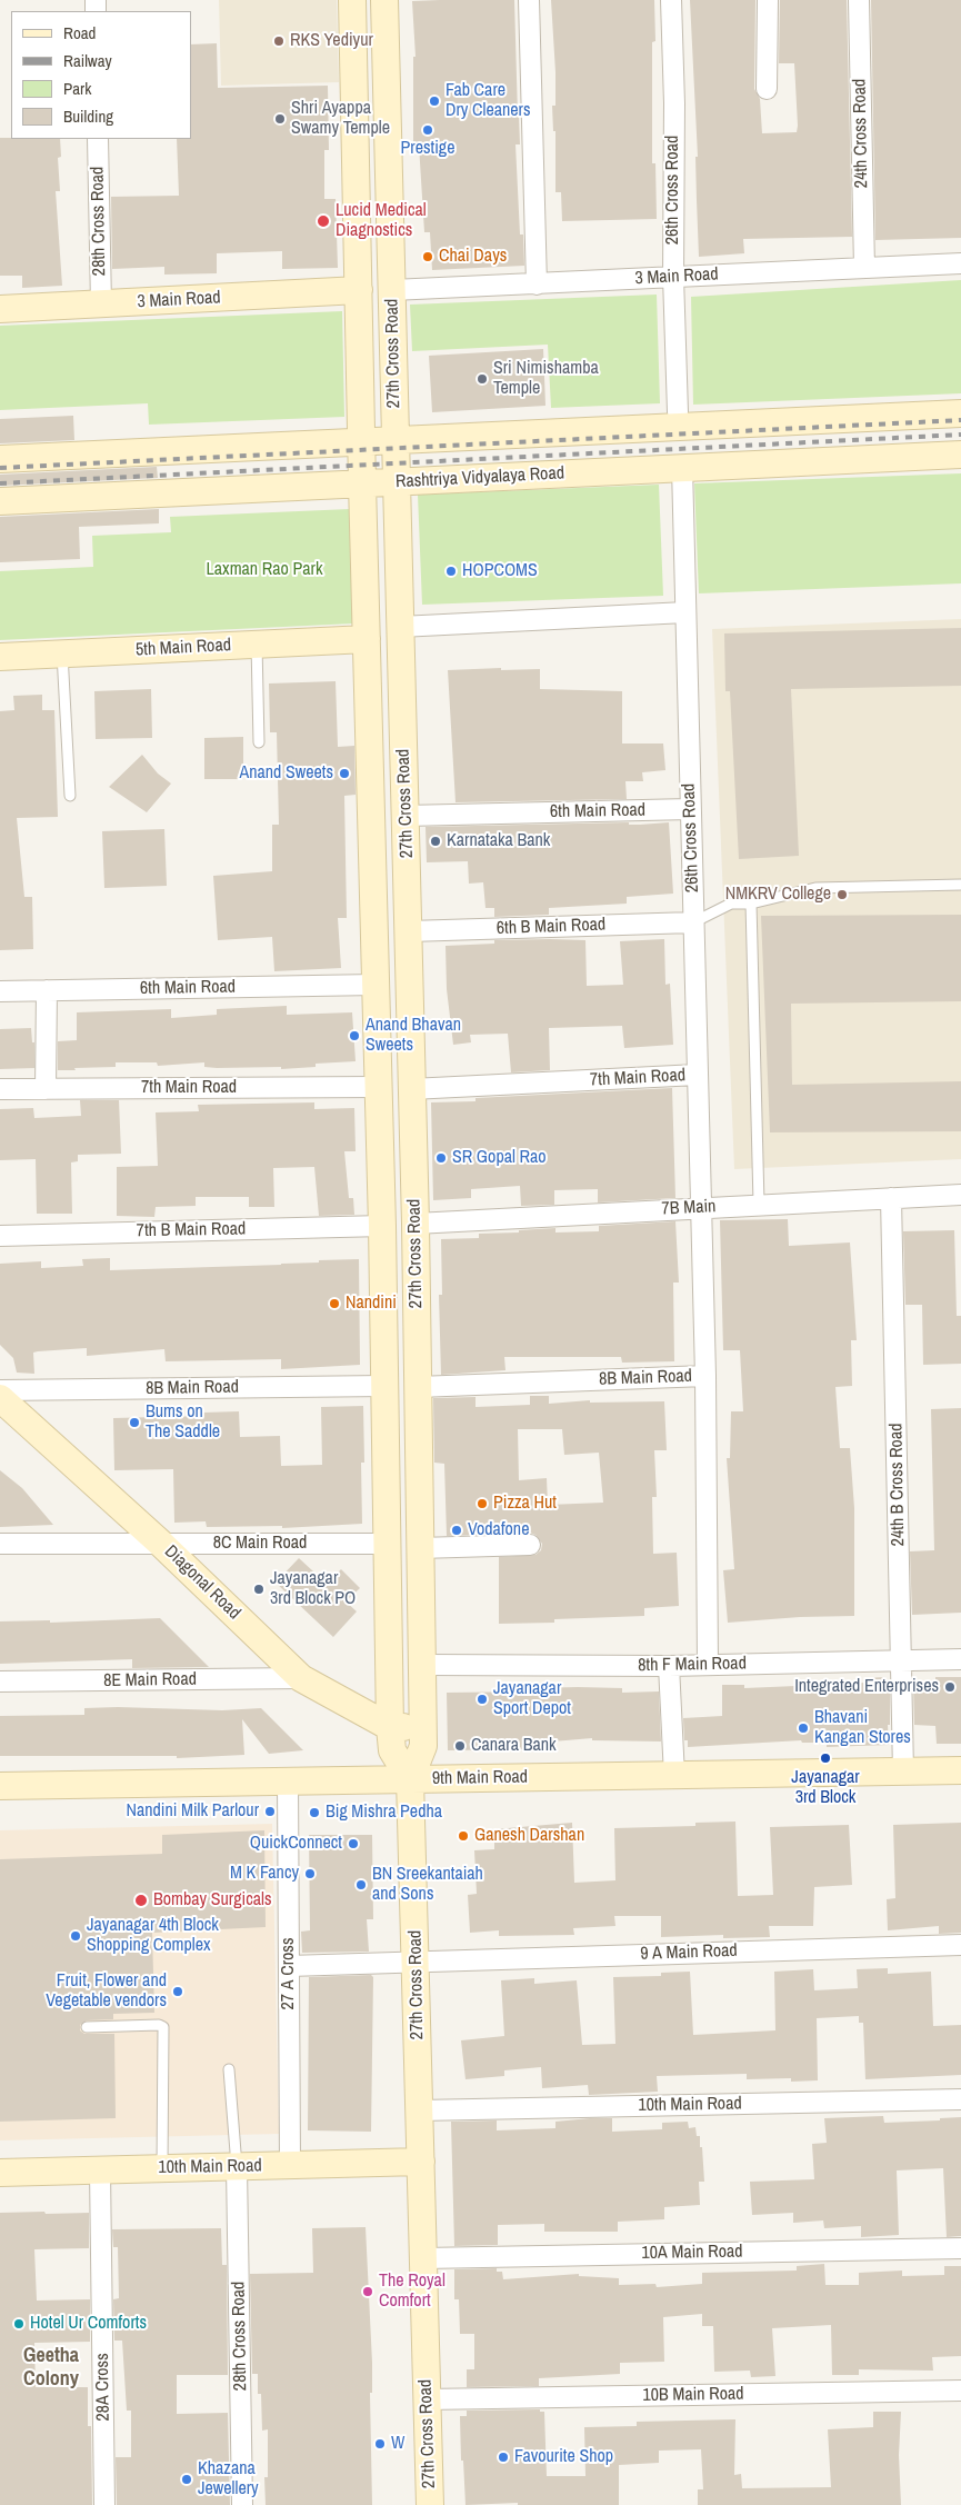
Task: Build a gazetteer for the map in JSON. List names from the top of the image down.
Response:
{
  "streets": {
    "street": [
      "24th Cross Road",
      "26th Cross Road",
      "28th Cross Road",
      "3 Main Road",
      "27th Cross Road",
      "Rashtriya Vidyalaya Road",
      "5th Main Road",
      "6th Main Road",
      "6th B Main Road",
      "7th Main Road",
      "7B Main",
      "7th B Main Road",
      "8B Main Road",
      "24th B Cross Road",
      "8C Main Road",
      "Diagonal Road",
      "8th F Main Road",
      "8E Main Road",
      "9th Main Road",
      "9 A Main Road",
      "27 A Cross",
      "10th Main Road",
      "10A Main Road",
      "28A Cross",
      "10B Main Road"
    ]
  },
  "crossings": [
    ["24th Cross Road", "3 Main Road"],
    ["26th Cross Road", "3 Main Road"],
    ["26th Cross Road", "Rashtriya Vidyalaya Road"],
    ["26th Cross Road", "6th Main Road"],
    ["26th Cross Road", "6th B Main Road"],
    ["26th Cross Road", "7th Main Road"],
    ["26th Cross Road", "7B Main"],
    ["26th Cross Road", "8B Main Road"],
    ["26th Cross Road", "8th F Main Road"],
    ["28th Cross Road", "3 Main Road"],
    ["28th Cross Road", "10th Main Road"],
    ["3 Main Road", "27th Cross Road"],
    ["27th Cross Road", "Rashtriya Vidyalaya Road"],
    ["27th Cross Road", "5th Main Road"],
    ["27th Cross Road", "6th Main Road"],
    ["27th Cross Road", "6th B Main Road"],
    ["27th Cross Road", "7th Main Road"],
    ["27th Cross Road", "7B Main"],
    ["27th Cross Road", "7th B Main Road"],
    ["27th Cross Road", "8B Main Road"],
    ["27th Cross Road", "8C Main Road"],
    ["27th Cross Road", "Diagonal Road"],
    ["27th Cross Road", "8th F Main Road"],
    ["27th Cross Road", "9th Main Road"],
    ["27th Cross Road", "9 A Main Road"],
    ["27th Cross Road", "10th Main Road"],
    ["27th Cross Road", "10A Main Road"],
    ["27th Cross Road", "10B Main Road"],
    ["7B Main", "24th B Cross Road"],
    ["24th B Cross Road", "8th F Main Road"],
    ["24th B Cross Road", "9th Main Road"],
    ["8C Main Road", "Diagonal Road"],
    ["Diagonal Road", "8E Main Road"],
    ["9th Main Road", "27 A Cross"],
    ["9 A Main Road", "27 A Cross"],
    ["27 A Cross", "10th Main Road"],
    ["10th Main Road", "28A Cross"]
  ],
  "districts": ["Geetha Colony"],
  "parks": ["Laxman Rao Park"],
  "places": [
    "RKS Yediyur",
    "Fab Care Dry Cleaners",
    "Shri Ayappa Swamy Temple",
    "Prestige",
    "Lucid Medical Diagnostics",
    "Chai Days",
    "Sri Nimishamba Temple",
    "HOPCOMS",
    "Anand Sweets",
    "Karnataka Bank",
    "NMKRV College",
    "Anand Bhavan Sweets",
    "SR Gopal Rao",
    "Nandini",
    "Bums on The Saddle",
    "Pizza Hut",
    "Vodafone",
    "Jayanagar 3rd Block PO",
    "Integrated Enterprises",
    "Jayanagar Sport Depot",
    "Bhavani Kangan Stores",
    "Canara Bank",
    "Jayanagar 3rd Block",
    "Nandini Milk Parlour",
    "Big Mishra Pedha",
    "Ganesh Darshan",
    "QuickConnect",
    "M K Fancy",
    "BN Sreekantaiah and Sons",
    "Bombay Surgicals",
    "Jayanagar 4th Block Shopping Complex",
    "Fruit, Flower and Vegetable vendors",
    "The Royal Comfort",
    "Hotel Ur Comforts",
    "W",
    "Favourite Shop",
    "Khazana Jewellery"
  ],
  "legend": [
    "Road",
    "Railway",
    "Park",
    "Building"
  ]
}
